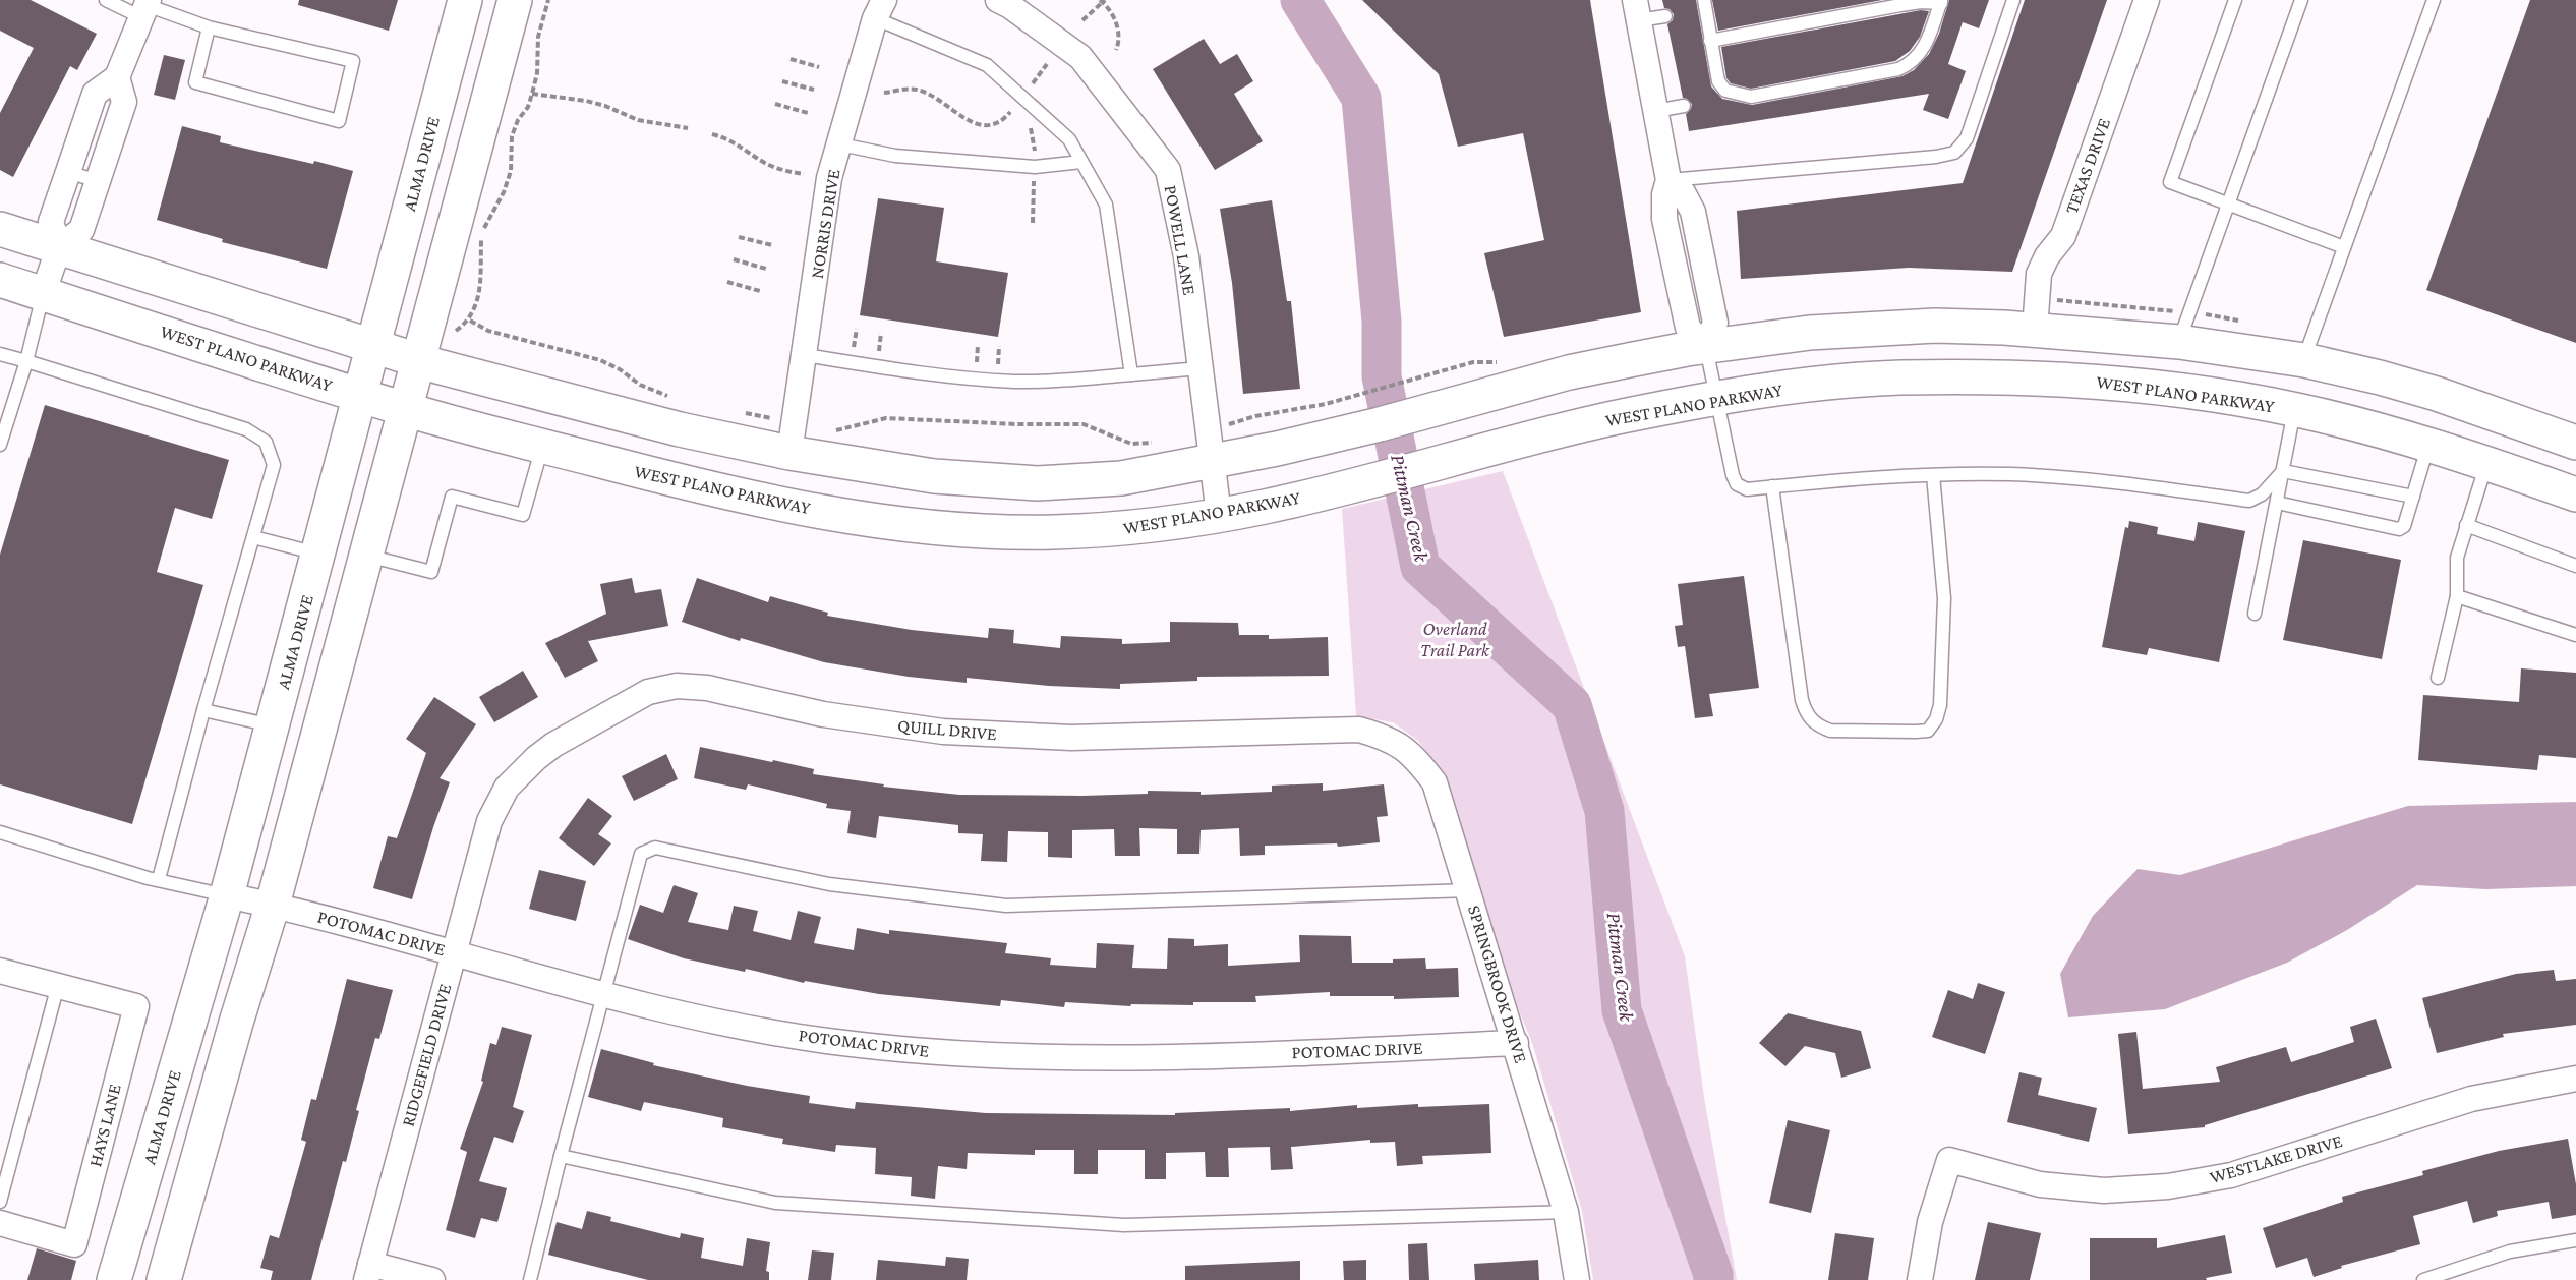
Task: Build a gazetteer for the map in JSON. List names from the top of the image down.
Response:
{
  "streets": {
    "main road": ["ALMA DRIVE", "WEST PLANO PARKWAY"],
    "street": [
      "TEXAS DRIVE",
      "NORRIS DRIVE",
      "POWELL LANE",
      "QUILL DRIVE",
      "POTOMAC DRIVE",
      "SPRINGBROOK DRIVE",
      "RIDGEFIELD DRIVE",
      "HAYS LANE",
      "WESTLAKE DRIVE"
    ]
  },
  "crossings": [
    ["ALMA DRIVE", "WEST PLANO PARKWAY"],
    ["ALMA DRIVE", "POTOMAC DRIVE"],
    ["POWELL LANE", "WEST PLANO PARKWAY"],
    ["QUILL DRIVE", "SPRINGBROOK DRIVE"],
    ["QUILL DRIVE", "RIDGEFIELD DRIVE"],
    ["POTOMAC DRIVE", "SPRINGBROOK DRIVE"],
    ["POTOMAC DRIVE", "RIDGEFIELD DRIVE"]
  ],
  "water": ["Pittman Creek"],
  "parks": ["Overland Trail Park"]
}
